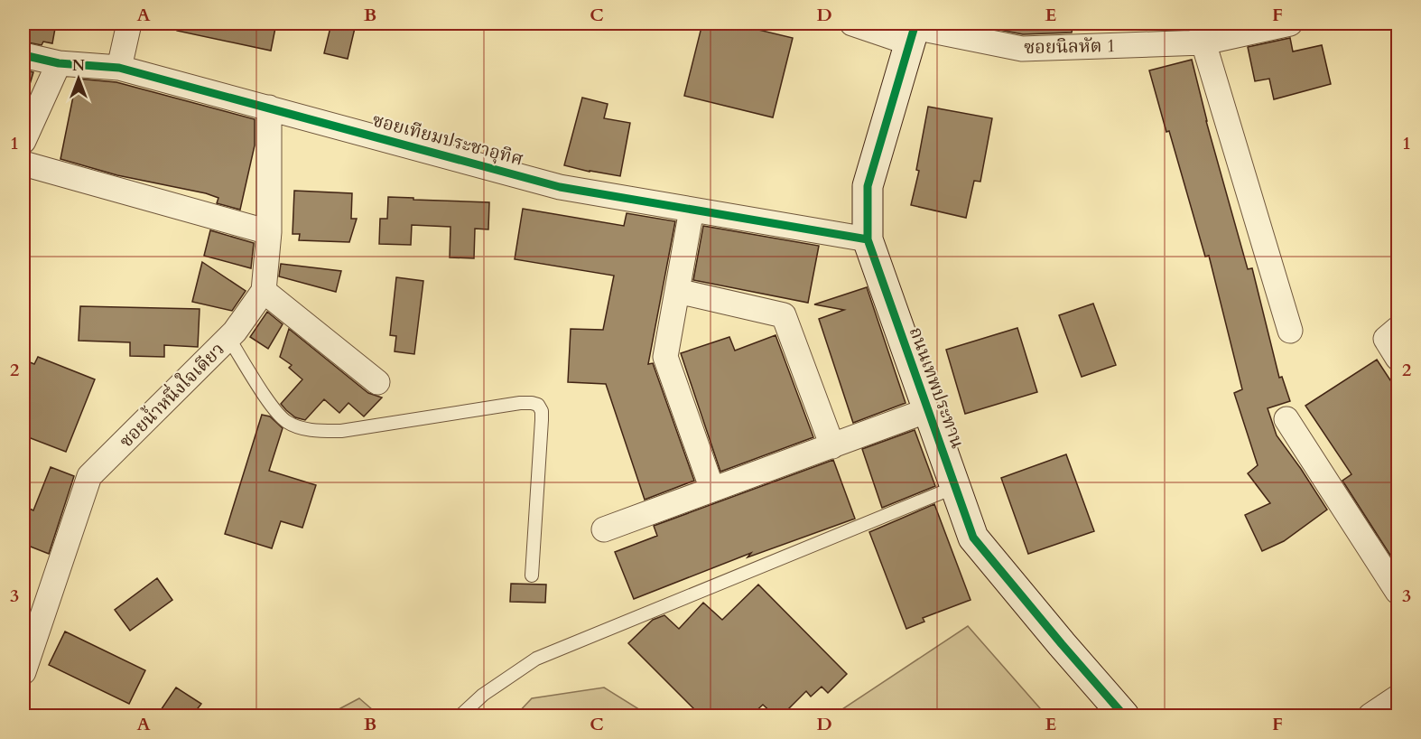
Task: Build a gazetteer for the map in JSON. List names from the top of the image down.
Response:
{
  "streets": {
    "street": [
      "ซอยนิลหัต 1",
      "ซอยเทียมประชาอุทิศ",
      "ถนนเทพประทาน",
      "ซอยน้ำหนึ่งใจเดียว"
    ]
  },
  "crossings": [
    ["ซอยนิลหัต 1", "ถนนเทพประทาน"],
    ["ซอยเทียมประชาอุทิศ", "ถนนเทพประทาน"]
  ],
  "north": "top",
  "grid": {
    "columns": [
      "A",
      "B",
      "C",
      "D",
      "E",
      "F"
    ],
    "rows": ["1", "2", "3"]
  }
}
